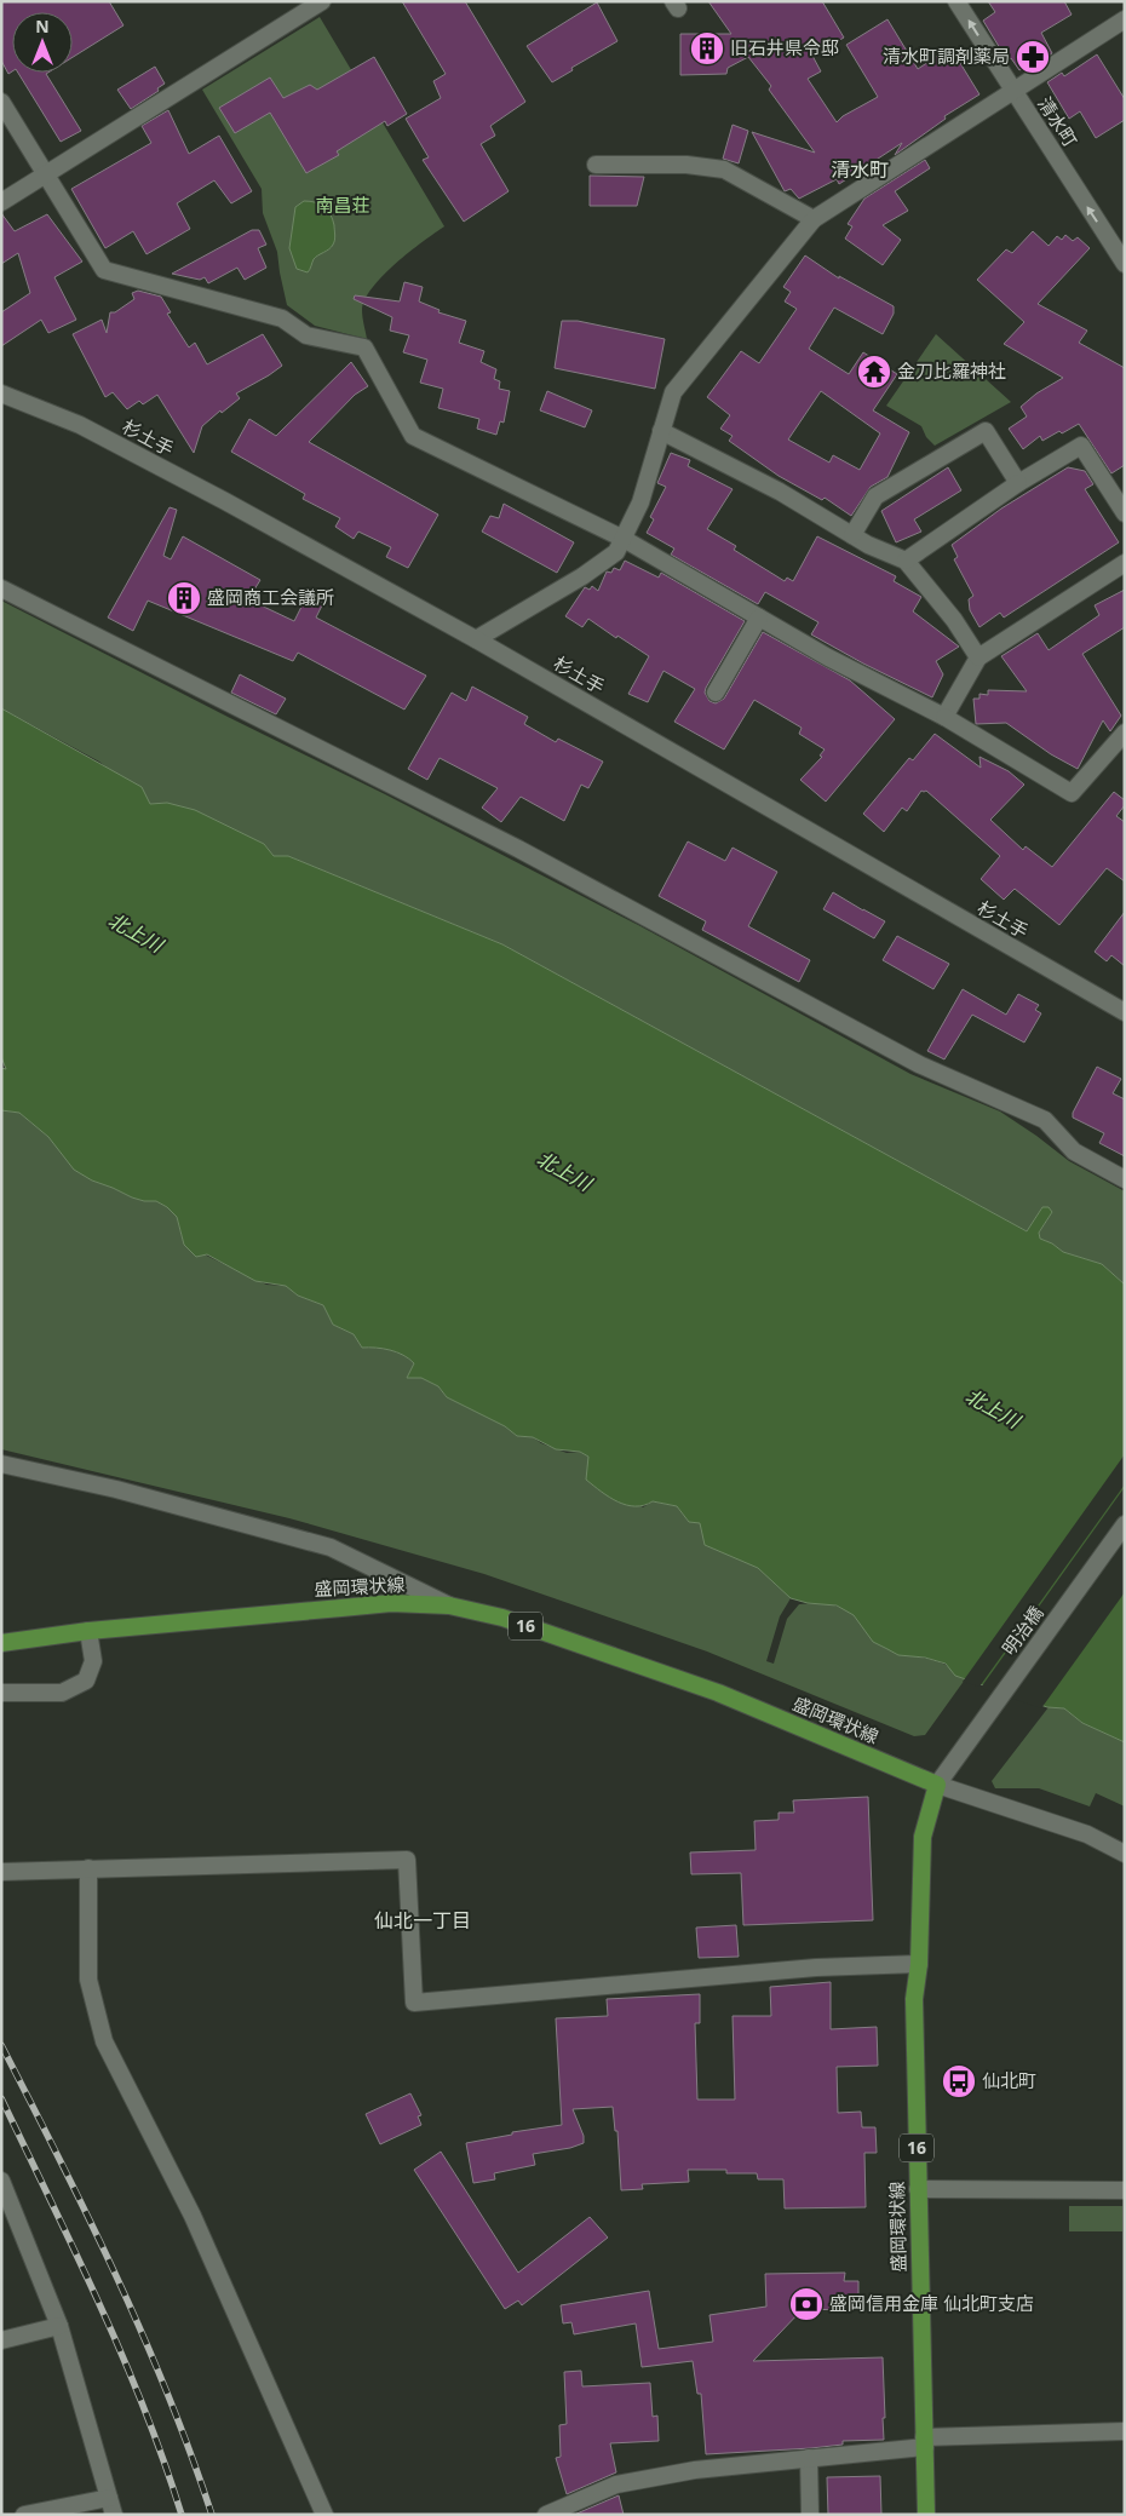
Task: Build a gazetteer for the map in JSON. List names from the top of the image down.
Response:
{
  "streets": {
    "main road": ["盛岡環状線", "16"],
    "street": ["清水町", "杉土手", "明治橋"]
  },
  "crossings": [
    ["盛岡環状線", "明治橋"]
  ],
  "one_way": ["清水町"],
  "districts": ["清水町", "仙北一丁目"],
  "water": ["北上川"],
  "parks": ["南昌荘"],
  "places": {
    "building": ["旧石井県令邸", "盛岡商工会議所"],
    "pharmacy": ["清水町調剤薬局"],
    "temple": ["金刀比羅神社"],
    "bus stop": ["仙北町"],
    "bank": ["盛岡信用金庫 仙北町支店"]
  },
  "north": "top"
}
